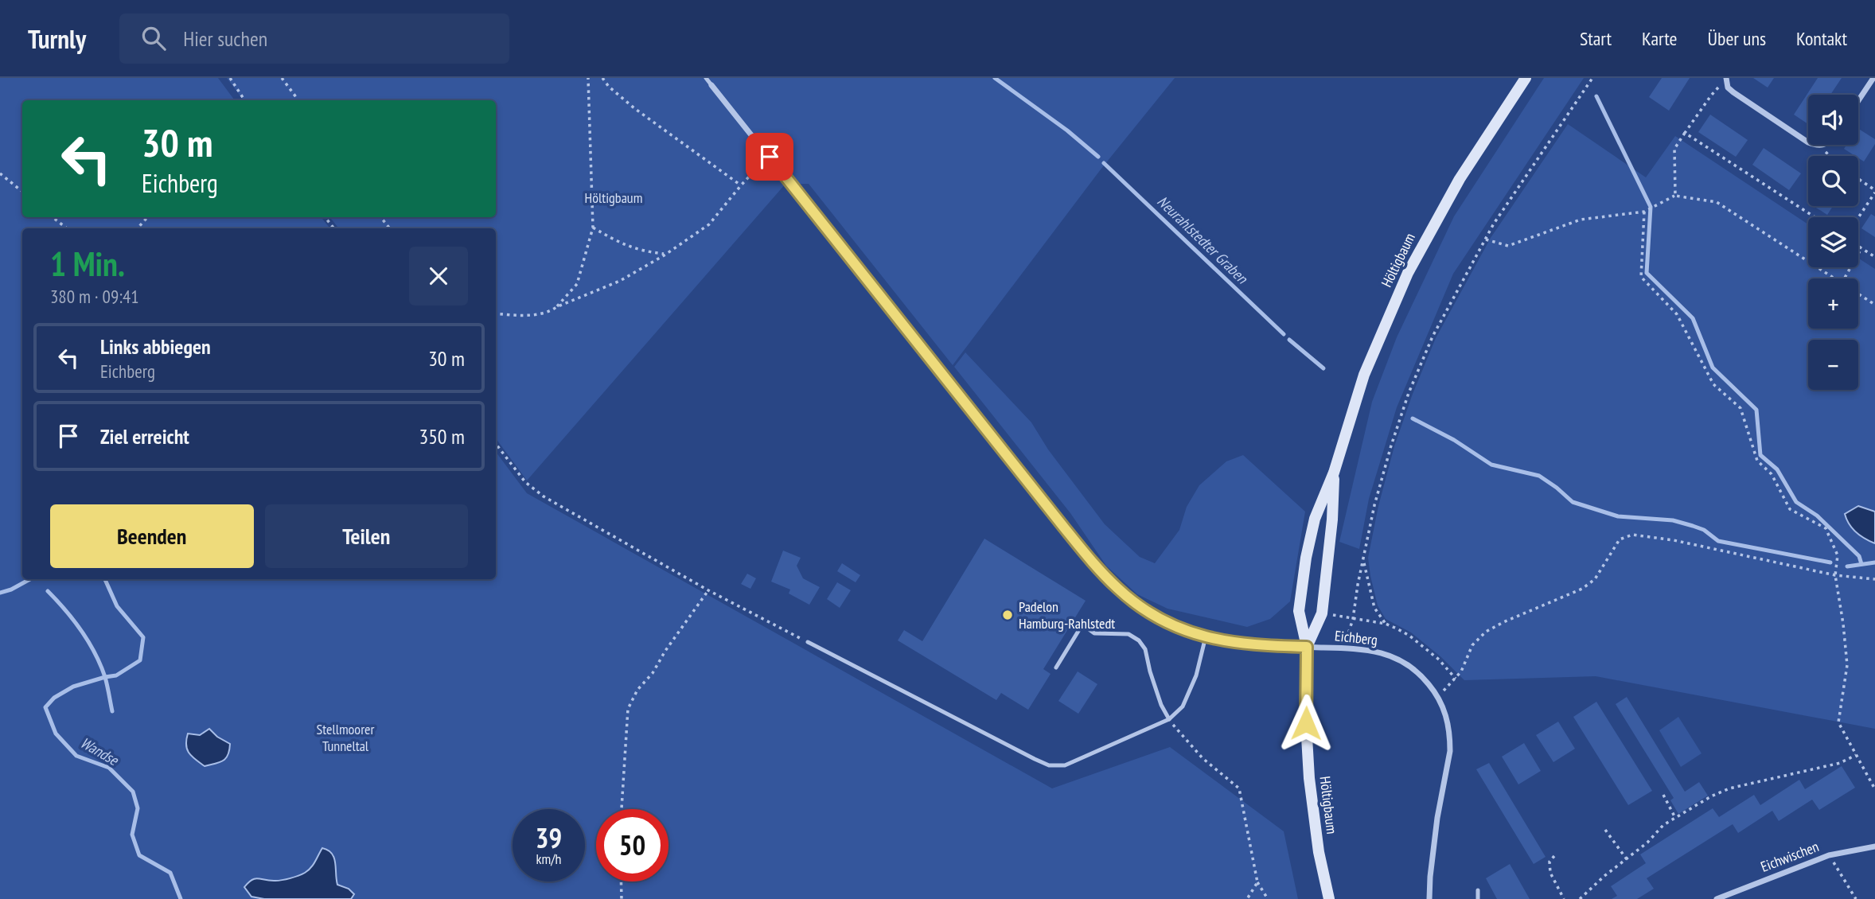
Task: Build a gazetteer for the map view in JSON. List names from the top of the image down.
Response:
{
  "streets": {
    "main road": ["Höltigbaum"],
    "street": ["Eichberg", "Eichwischen"]
  },
  "crossings": [
    ["Höltigbaum", "Eichberg"]
  ],
  "water": ["Neurahlstedter Graben", "Wandse"],
  "parks": ["Höltigbaum", "Stellmoorer Tunneltal"],
  "places": ["Padelon Hamburg-Rahlstedt"],
  "page": {
    "header": "Turnly",
    "search": "Hier suchen",
    "nav": [
      "Start",
      "Karte",
      "Über uns",
      "Kontakt"
    ],
    "map_buttons": ["+", "−"],
    "turn": ["30 m", "Eichberg"],
    "heading": ["1 Min.", "380 m · 09:41"],
    "list": [
      {
        "name": "Links abbiegen",
        "note": "Eichberg",
        "value": "30 m"
      },
      {
        "name": "Ziel erreicht",
        "value": "350 m"
      }
    ],
    "buttons": ["Beenden", "Teilen"],
    "speed": "39 km/h",
    "limit": "50"
  }
}
